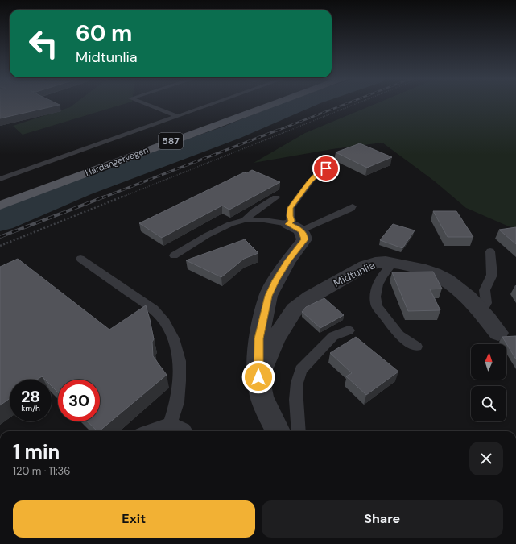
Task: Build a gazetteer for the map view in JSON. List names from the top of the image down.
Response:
{
  "streets": {
    "main road": ["587", "Hardangervegen"],
    "street": ["Midtunlia"]
  },
  "north": "top",
  "page": {
    "turn": ["60 m", "Midtunlia"],
    "speed": "28 km/h",
    "limit": "30",
    "heading": ["1 min", "120 m · 11:36"],
    "buttons": ["Exit", "Share"]
  }
}
